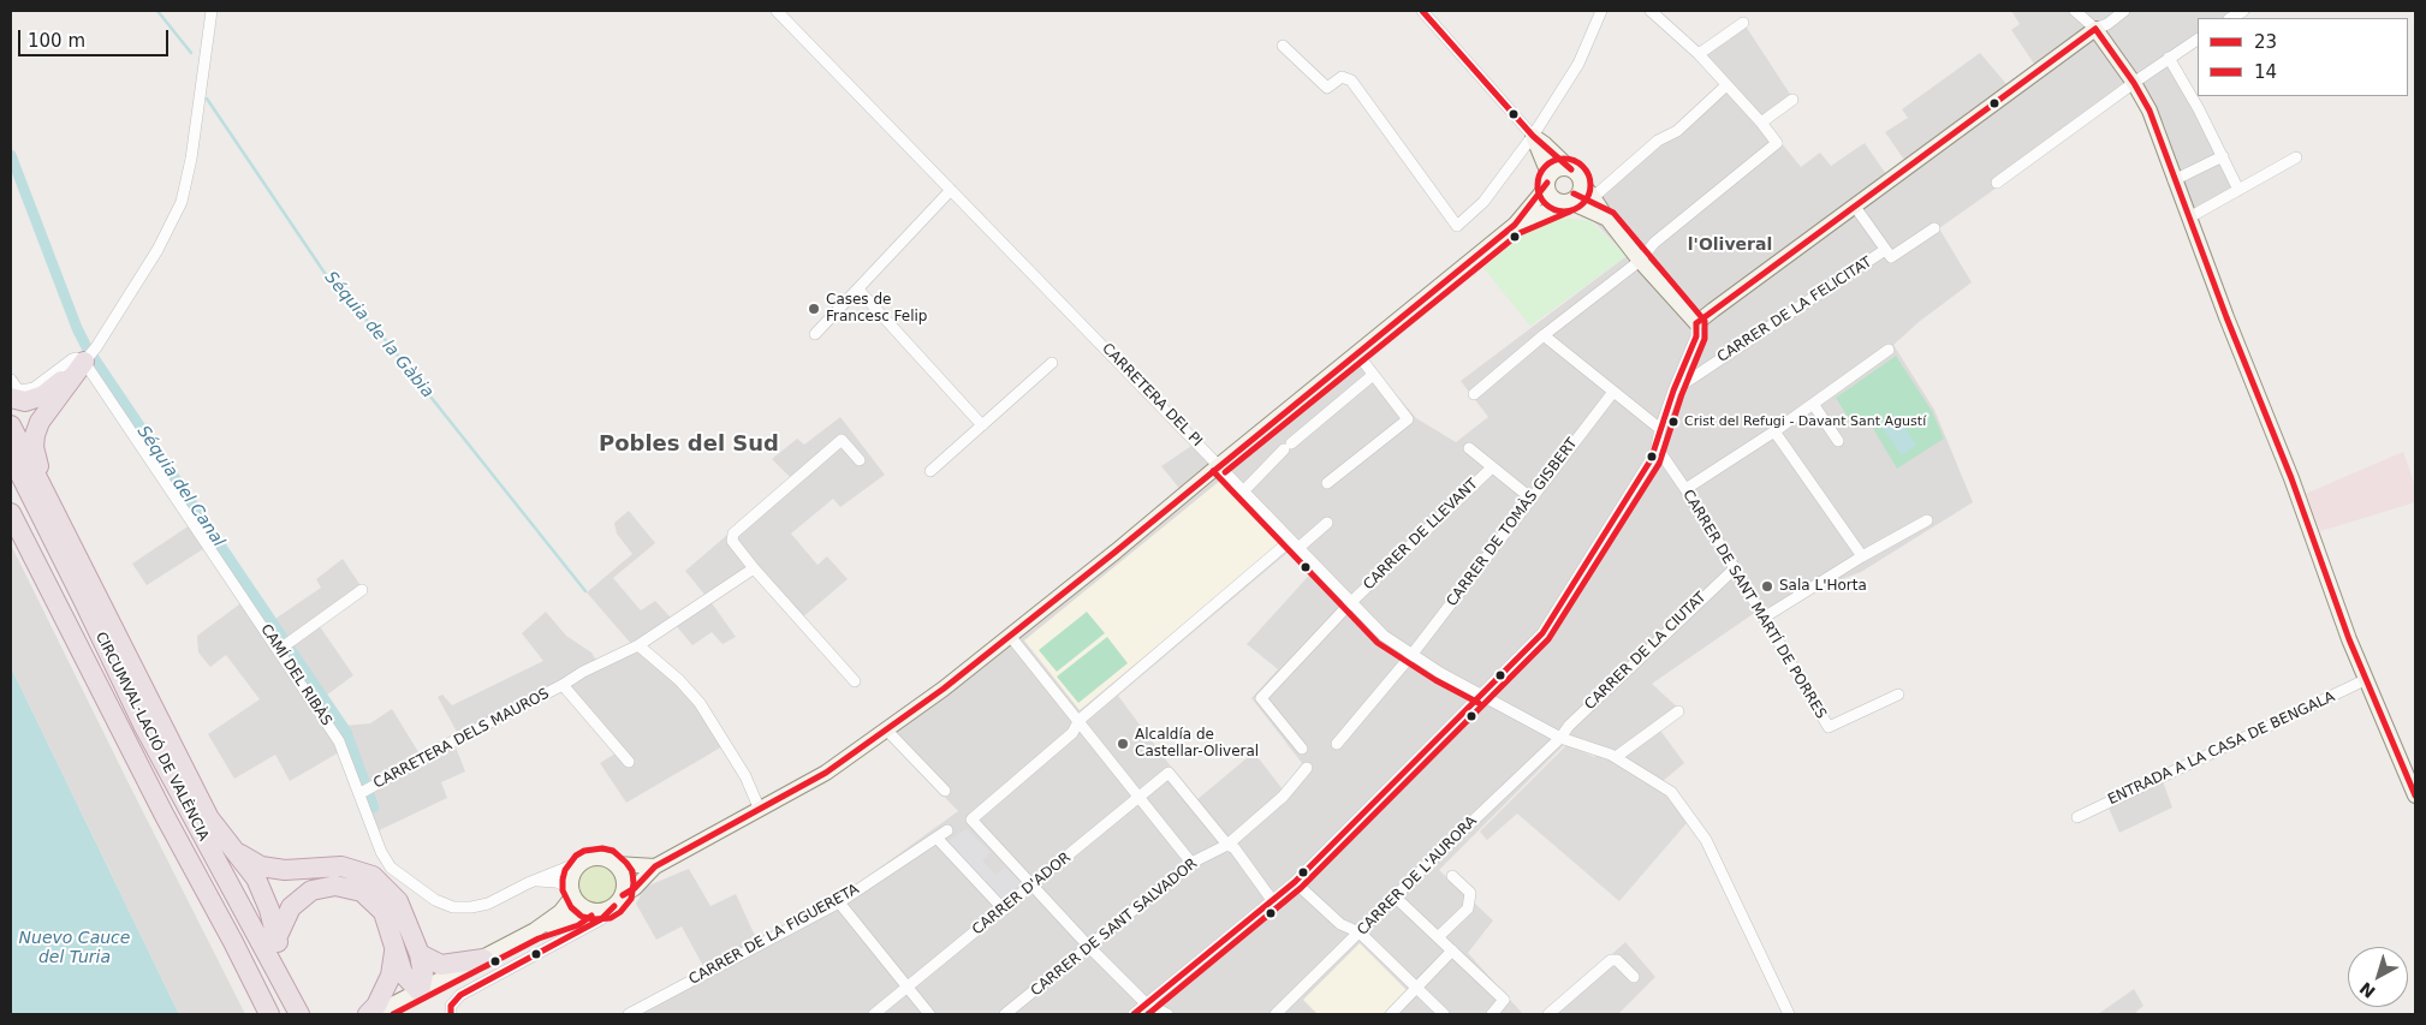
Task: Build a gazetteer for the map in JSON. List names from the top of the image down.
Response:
{
  "streets": {
    "highway": ["CIRCUMVAL·LACIÓ DE VALÈNCIA"],
    "street": [
      "CARRER DE LA FELICITAT",
      "CARRETERA DEL PI",
      "CARRER DE TOMÀS GISBERT",
      "CARRER DE LLEVANT",
      "CARRER DE SANT MARTÍ DE PORRES",
      "CARRER DE LA CIUTAT",
      "CAMÍ DEL RIBÀS",
      "CARRETERA DELS MAUROS",
      "ENTRADA A LA CASA DE BENGALA",
      "CARRER DE L'AURORA",
      "CARRER D'ADOR",
      "CARRER DE SANT SALVADOR",
      "CARRER DE LA FIGUERETA"
    ]
  },
  "crossings": [
    ["CARRETERA DEL PI", "CARRER DE TOMÀS GISBERT"],
    ["CARRETERA DEL PI", "CARRER DE LLEVANT"],
    ["CARRETERA DEL PI", "CARRER DE LA CIUTAT"],
    ["CARRETERA DEL PI", "CARRER DE L'AURORA"],
    ["CARRER DE SANT MARTÍ DE PORRES", "CARRER DE LA CIUTAT"],
    ["CARRER DE LA CIUTAT", "CARRER DE L'AURORA"],
    ["CAMÍ DEL RIBÀS", "CARRETERA DELS MAUROS"],
    ["CARRER D'ADOR", "CARRER DE SANT SALVADOR"]
  ],
  "districts": ["l'Oliveral", "Pobles del Sud"],
  "water": ["Séquia de la Gàbia", "Séquia del Canal", "Nuevo Cauce del Turia"],
  "places": [
    "Cases de Francesc Felip",
    "Crist del Refugi - Davant Sant Agustí",
    "Sala L'Horta",
    "Alcaldía de Castellar-Oliveral"
  ],
  "lines": ["transit line 23", "transit line 14"],
  "legend": ["23", "14"],
  "scale_bar": "100 m",
  "north": "bottom left"
}
